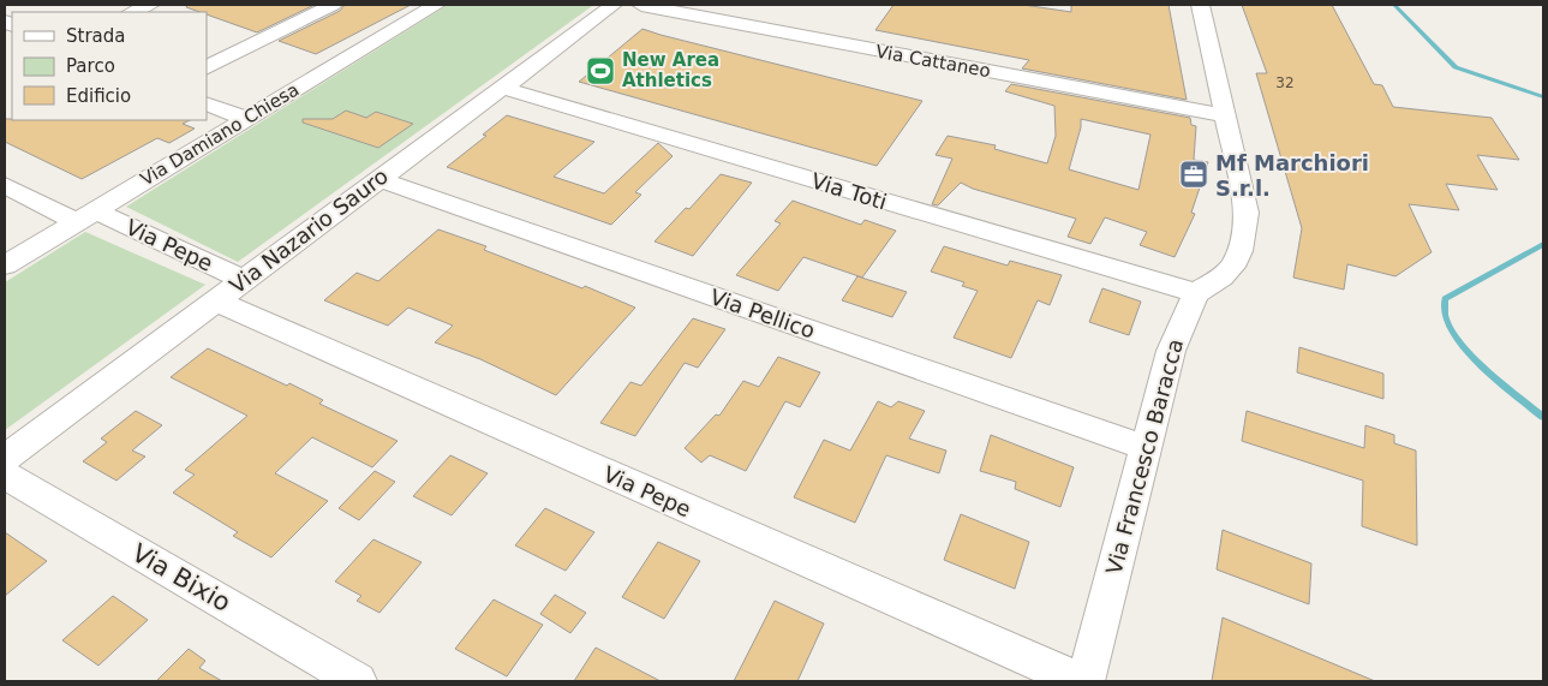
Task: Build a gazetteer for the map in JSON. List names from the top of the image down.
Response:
{
  "streets": {
    "street": [
      "Via Cattaneo",
      "Via Damiano Chiesa",
      "Via Toti",
      "Via Nazario Sauro",
      "Via Pepe",
      "Via Pellico",
      "Via Francesco Baracca",
      "Via Bixio"
    ]
  },
  "crossings": [
    ["Via Damiano Chiesa", "Via Pepe"],
    ["Via Toti", "Via Nazario Sauro"],
    ["Via Toti", "Via Francesco Baracca"],
    ["Via Nazario Sauro", "Via Pepe"],
    ["Via Nazario Sauro", "Via Pellico"],
    ["Via Pellico", "Via Francesco Baracca"]
  ],
  "places": {
    "sports": ["New Area Athletics"],
    "office": ["Mf Marchiori S.r.l."]
  },
  "house_numbers": ["32"],
  "legend": ["Strada", "Parco", "Edificio"]
}
